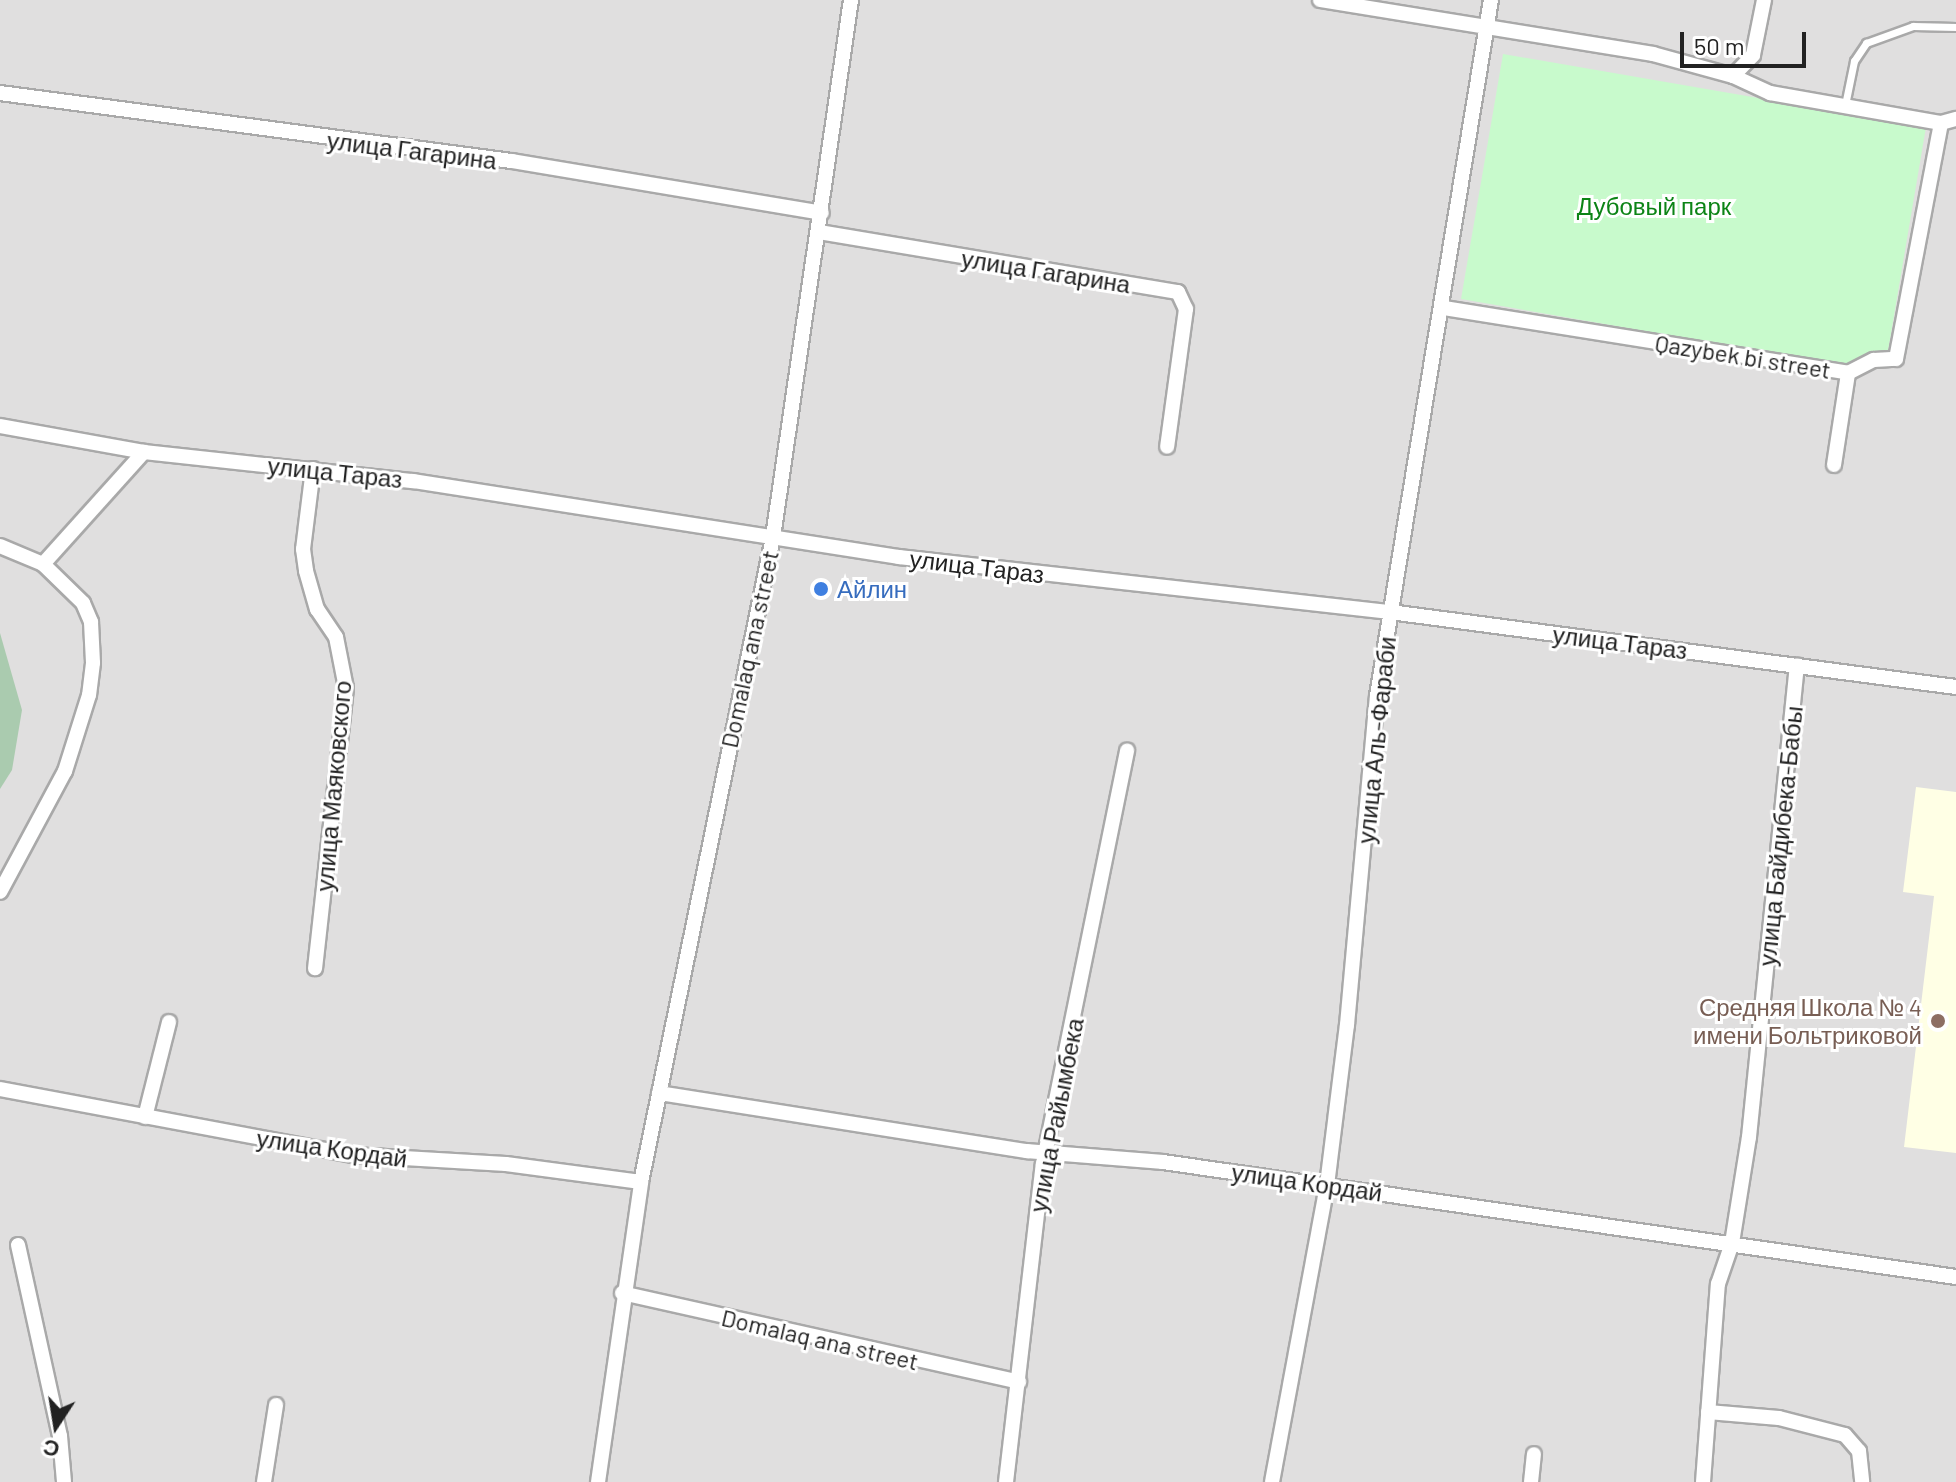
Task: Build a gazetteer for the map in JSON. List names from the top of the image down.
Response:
{
  "streets": {
    "street": [
      "улица Гагарина",
      "Qazybek bi street",
      "улица Тараз",
      "Domalaq ana street",
      "улица Аль-Фараби",
      "улица Маяковского",
      "улица Байдибека-Бабы",
      "улица Райымбека",
      "улица Кордай"
    ]
  },
  "crossings": [
    ["улица Гагарина", "Domalaq ana street"],
    ["Qazybek bi street", "улица Аль-Фараби"],
    ["улица Тараз", "Domalaq ana street"],
    ["улица Тараз", "улица Аль-Фараби"],
    ["улица Тараз", "улица Маяковского"],
    ["улица Тараз", "улица Байдибека-Бабы"],
    ["Domalaq ana street", "улица Райымбека"],
    ["Domalaq ana street", "улица Кордай"],
    ["улица Аль-Фараби", "улица Кордай"],
    ["улица Байдибека-Бабы", "улица Кордай"],
    ["улица Райымбека", "улица Кордай"]
  ],
  "parks": ["Дубовый парк"],
  "places": ["Айлин", "Средняя Школа № 4 имени Больтриковой"],
  "scale_bar": "50 m",
  "north": "bottom"
}
